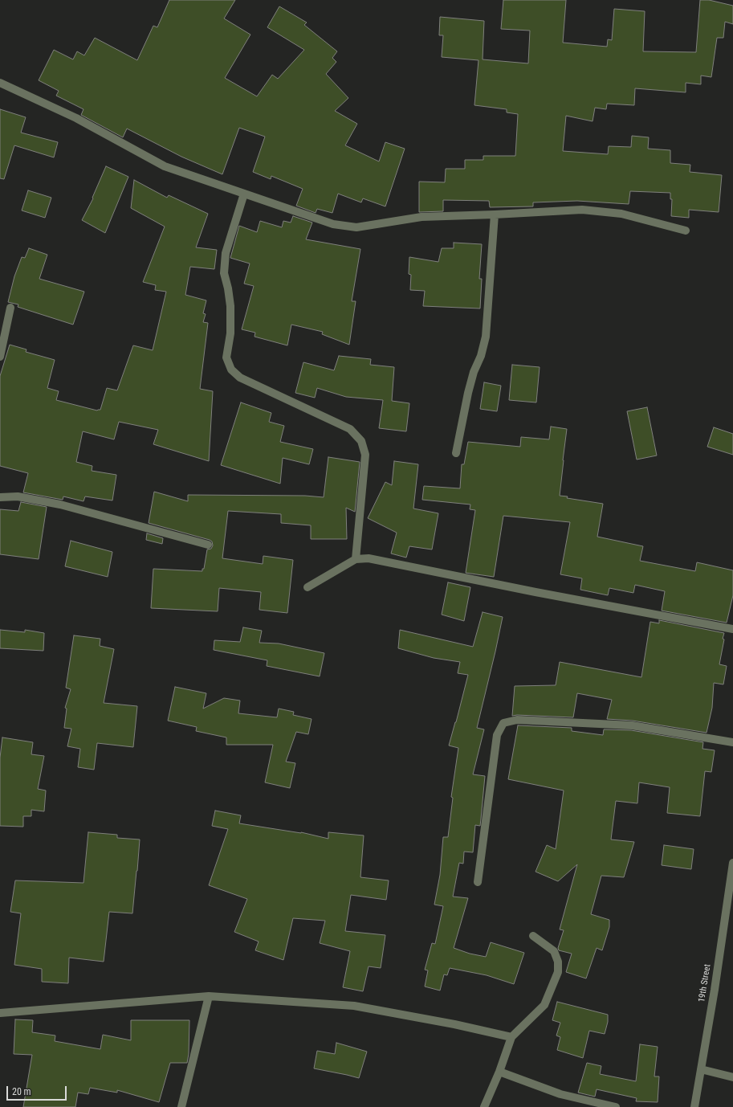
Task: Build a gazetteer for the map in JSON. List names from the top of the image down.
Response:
{
  "streets": {
    "street": ["19th Street"]
  },
  "scale_bar": "20 m"
}
